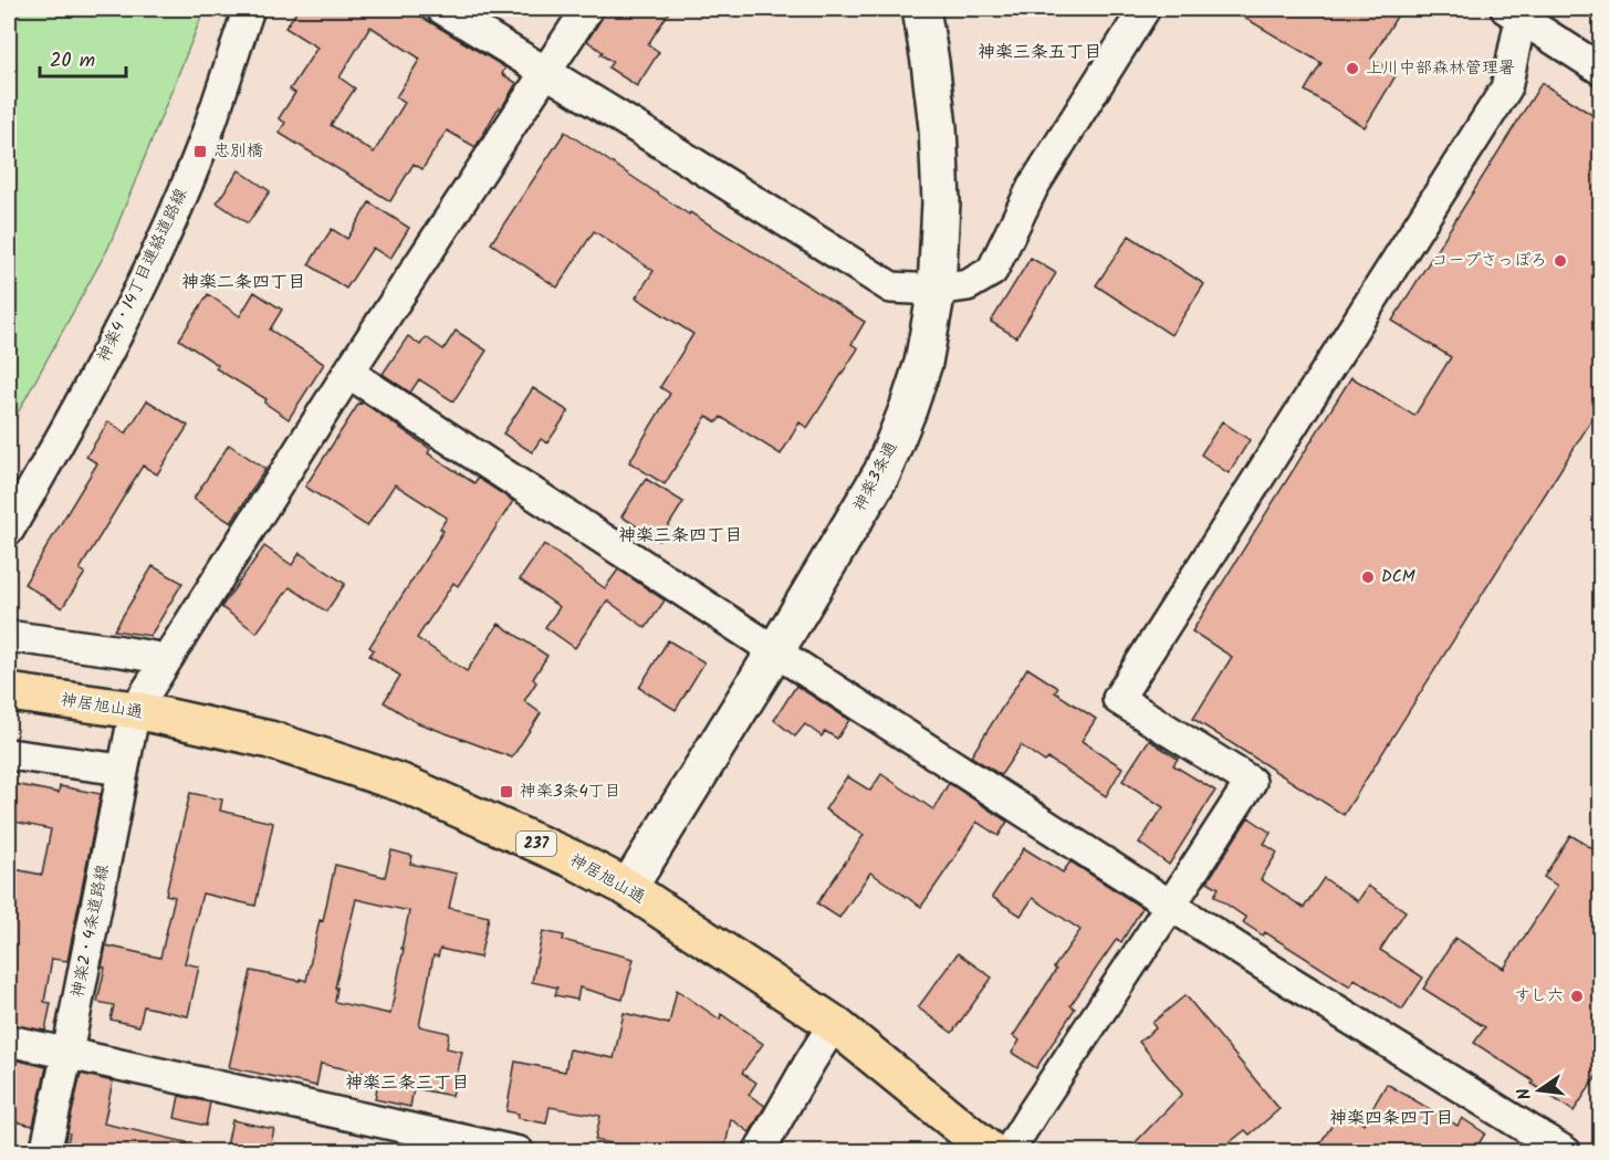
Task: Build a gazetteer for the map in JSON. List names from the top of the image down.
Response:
{
  "streets": {
    "highway": ["神居旭山通", "237"],
    "street": ["神楽4・14丁目連絡道路線", "神楽3条通", "神楽2・4条道路線"]
  },
  "crossings": [
    ["神楽3条通", "神居旭山通"],
    ["神居旭山通", "神楽2・4条道路線"]
  ],
  "districts": [
    "神楽三条五丁目",
    "神楽二条四丁目",
    "神楽三条四丁目",
    "神楽三条三丁目",
    "神楽四条四丁目"
  ],
  "places": {
    "other": [
      "上川中部森林管理署",
      "コープさっぽろ",
      "DCM",
      "すし六"
    ],
    "transit": ["忠別橋", "神楽3条4丁目"]
  },
  "scale_bar": "20 m",
  "north": "left"
}
